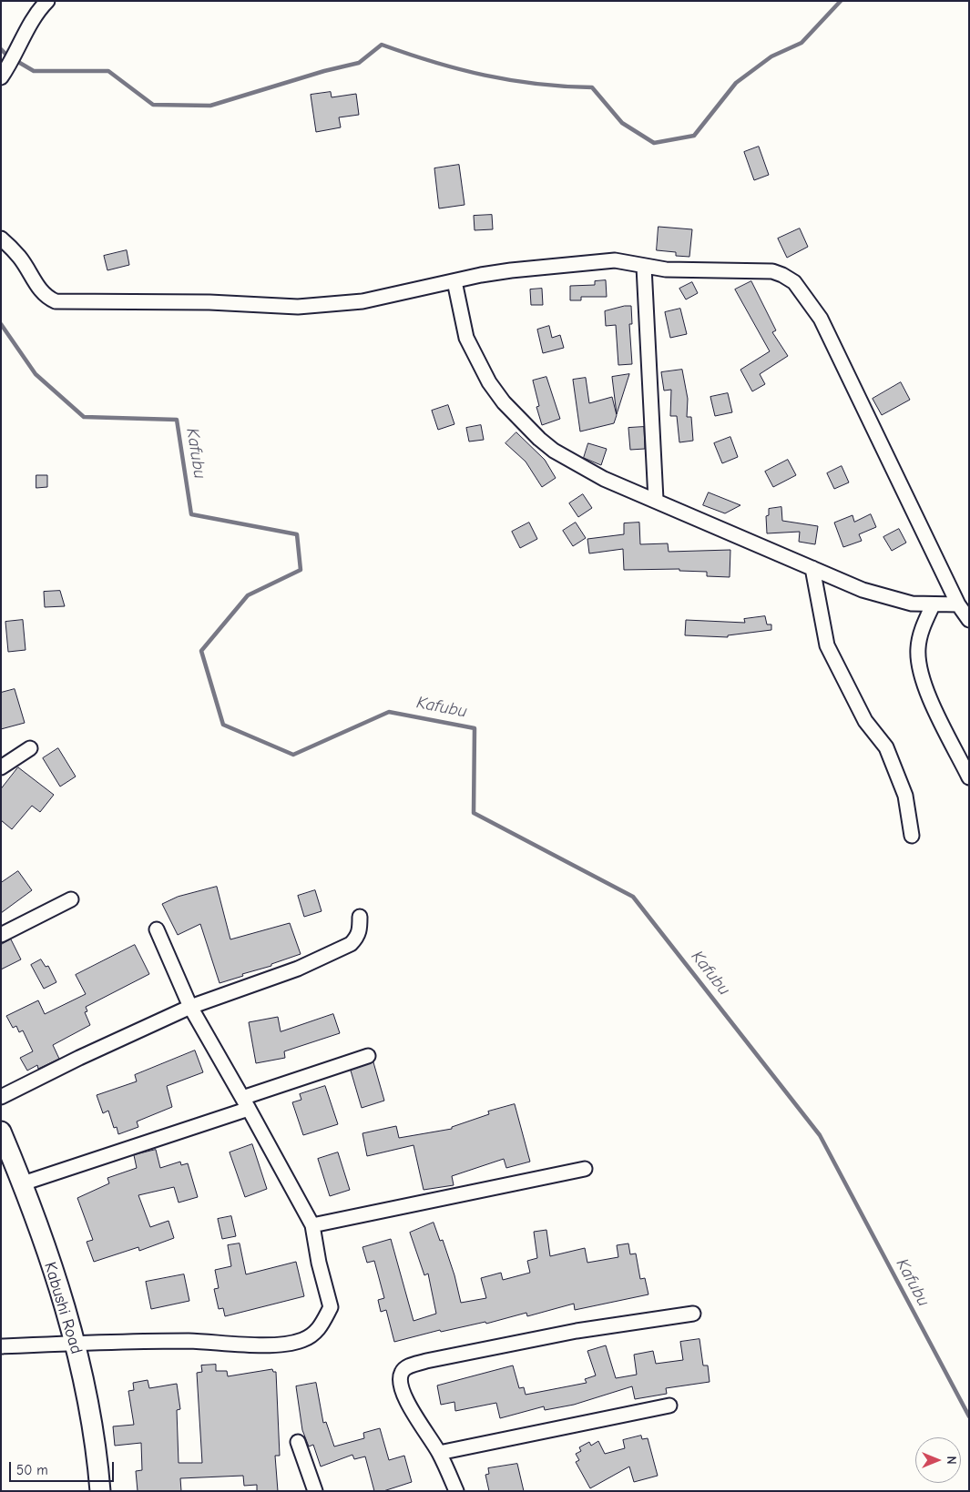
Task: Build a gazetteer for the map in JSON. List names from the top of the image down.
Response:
{
  "streets": {
    "main road": ["Kabushi Road"]
  },
  "water": ["Kafubu"],
  "scale_bar": "50 m",
  "north": "right"
}
